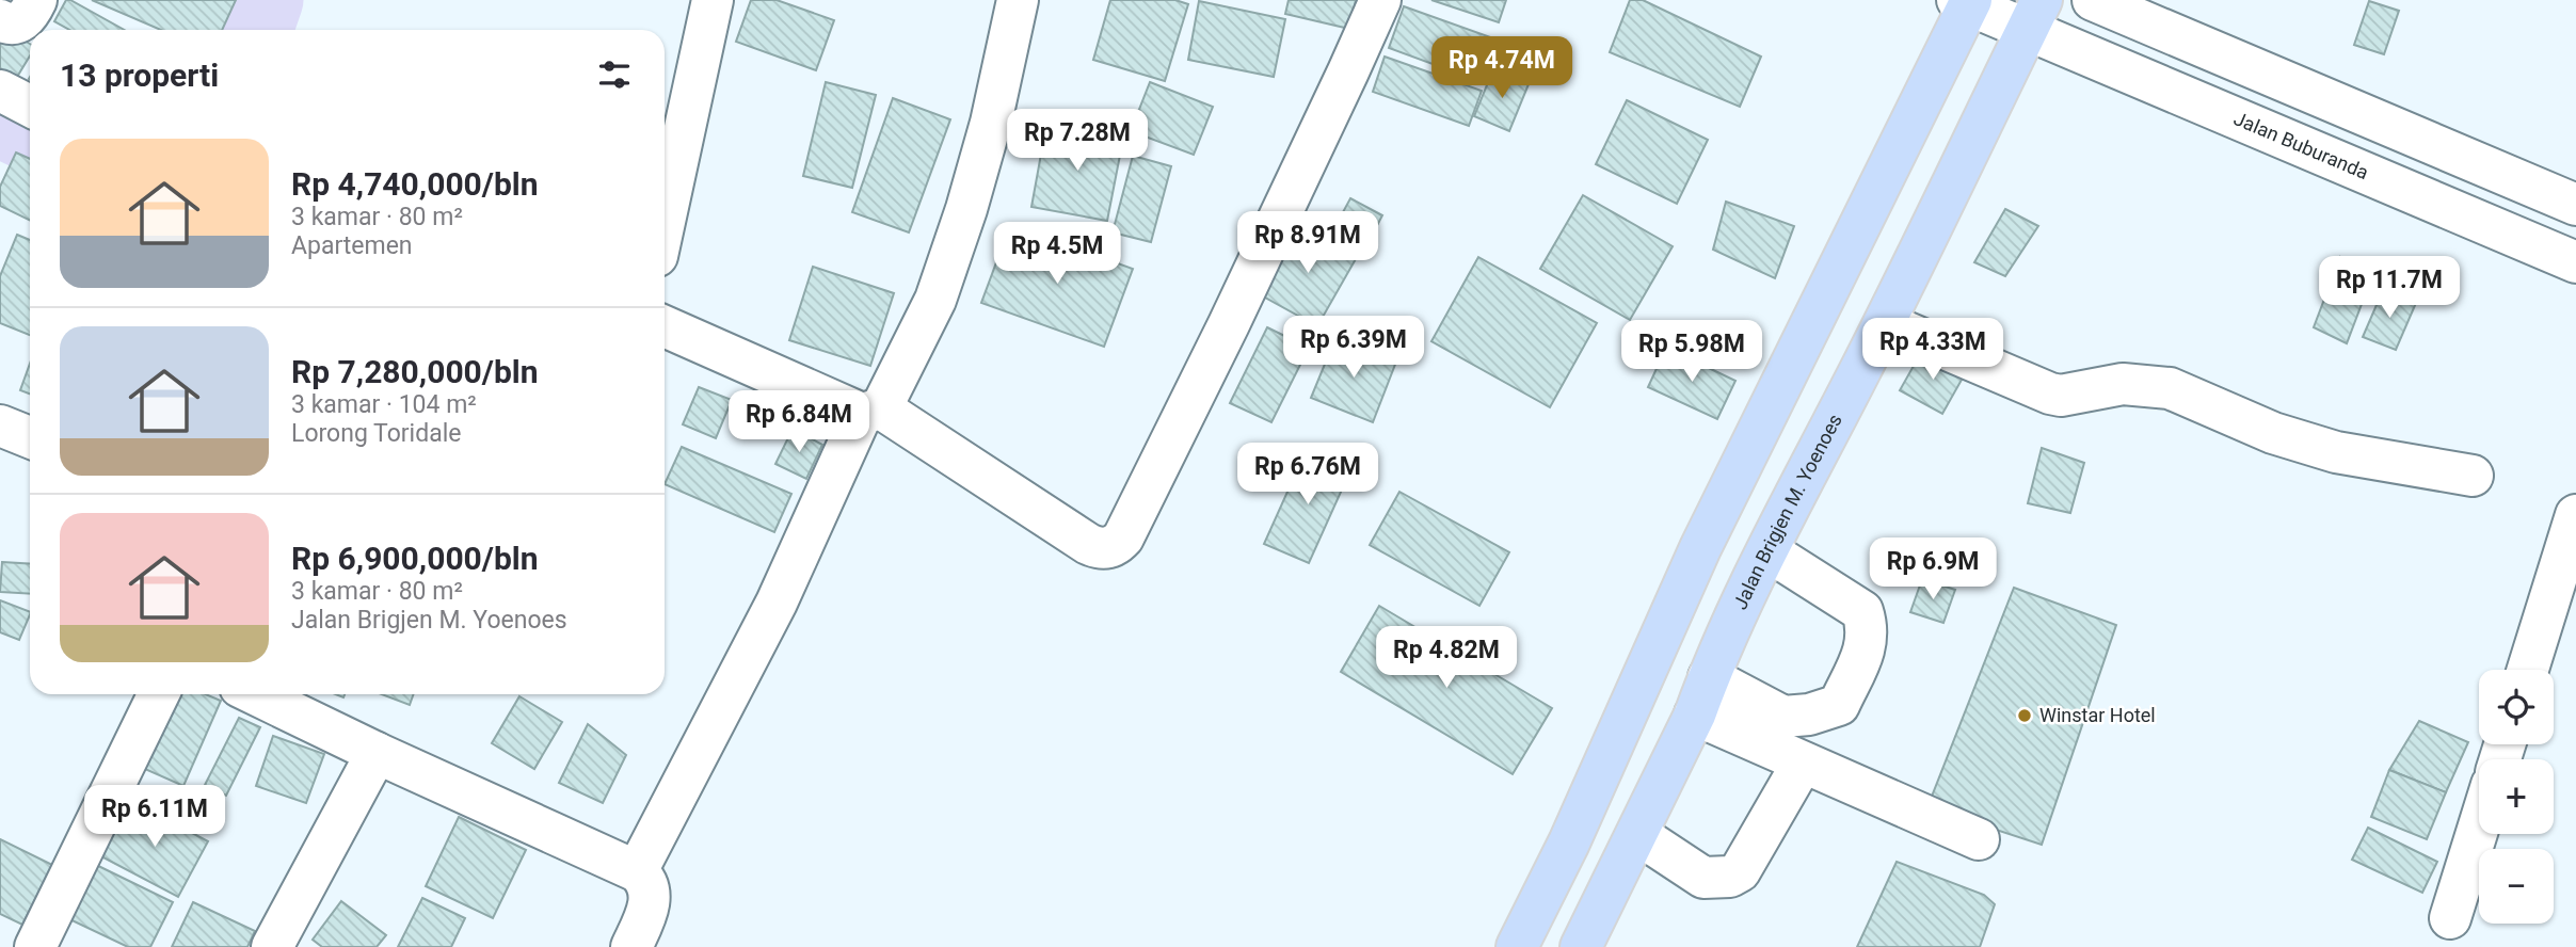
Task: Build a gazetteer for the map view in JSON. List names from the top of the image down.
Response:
{
  "streets": {
    "main road": ["Jalan Brigjen M. Yoenoes"],
    "street": ["Jalan Buburanda"]
  },
  "crossings": [
    ["Jalan Buburanda", "Jalan Brigjen M. Yoenoes"]
  ],
  "places": ["Winstar Hotel"],
  "page": {
    "heading": "13 properti",
    "price": [
      "Rp 4.74M",
      "Rp 7.28M",
      "Rp 8.91M",
      "Rp 4.5M",
      "Rp 11.7M",
      "Rp 6.39M",
      "Rp 4.33M",
      "Rp 5.98M",
      "Rp 6.84M",
      "Rp 6.76M",
      "Rp 6.9M",
      "Rp 4.82M",
      "Rp 6.11M"
    ],
    "list": [
      {
        "name": "Rp 4,740,000/bln",
        "note": "3 kamar · 80 m² · Apartemen"
      },
      {
        "name": "Rp 7,280,000/bln",
        "note": "3 kamar · 104 m² · Lorong Toridale"
      },
      {
        "name": "Rp 6,900,000/bln",
        "note": "3 kamar · 80 m² · Jalan Brigjen M. Yoenoes"
      }
    ],
    "map_buttons": ["+", "−"]
  }
}
